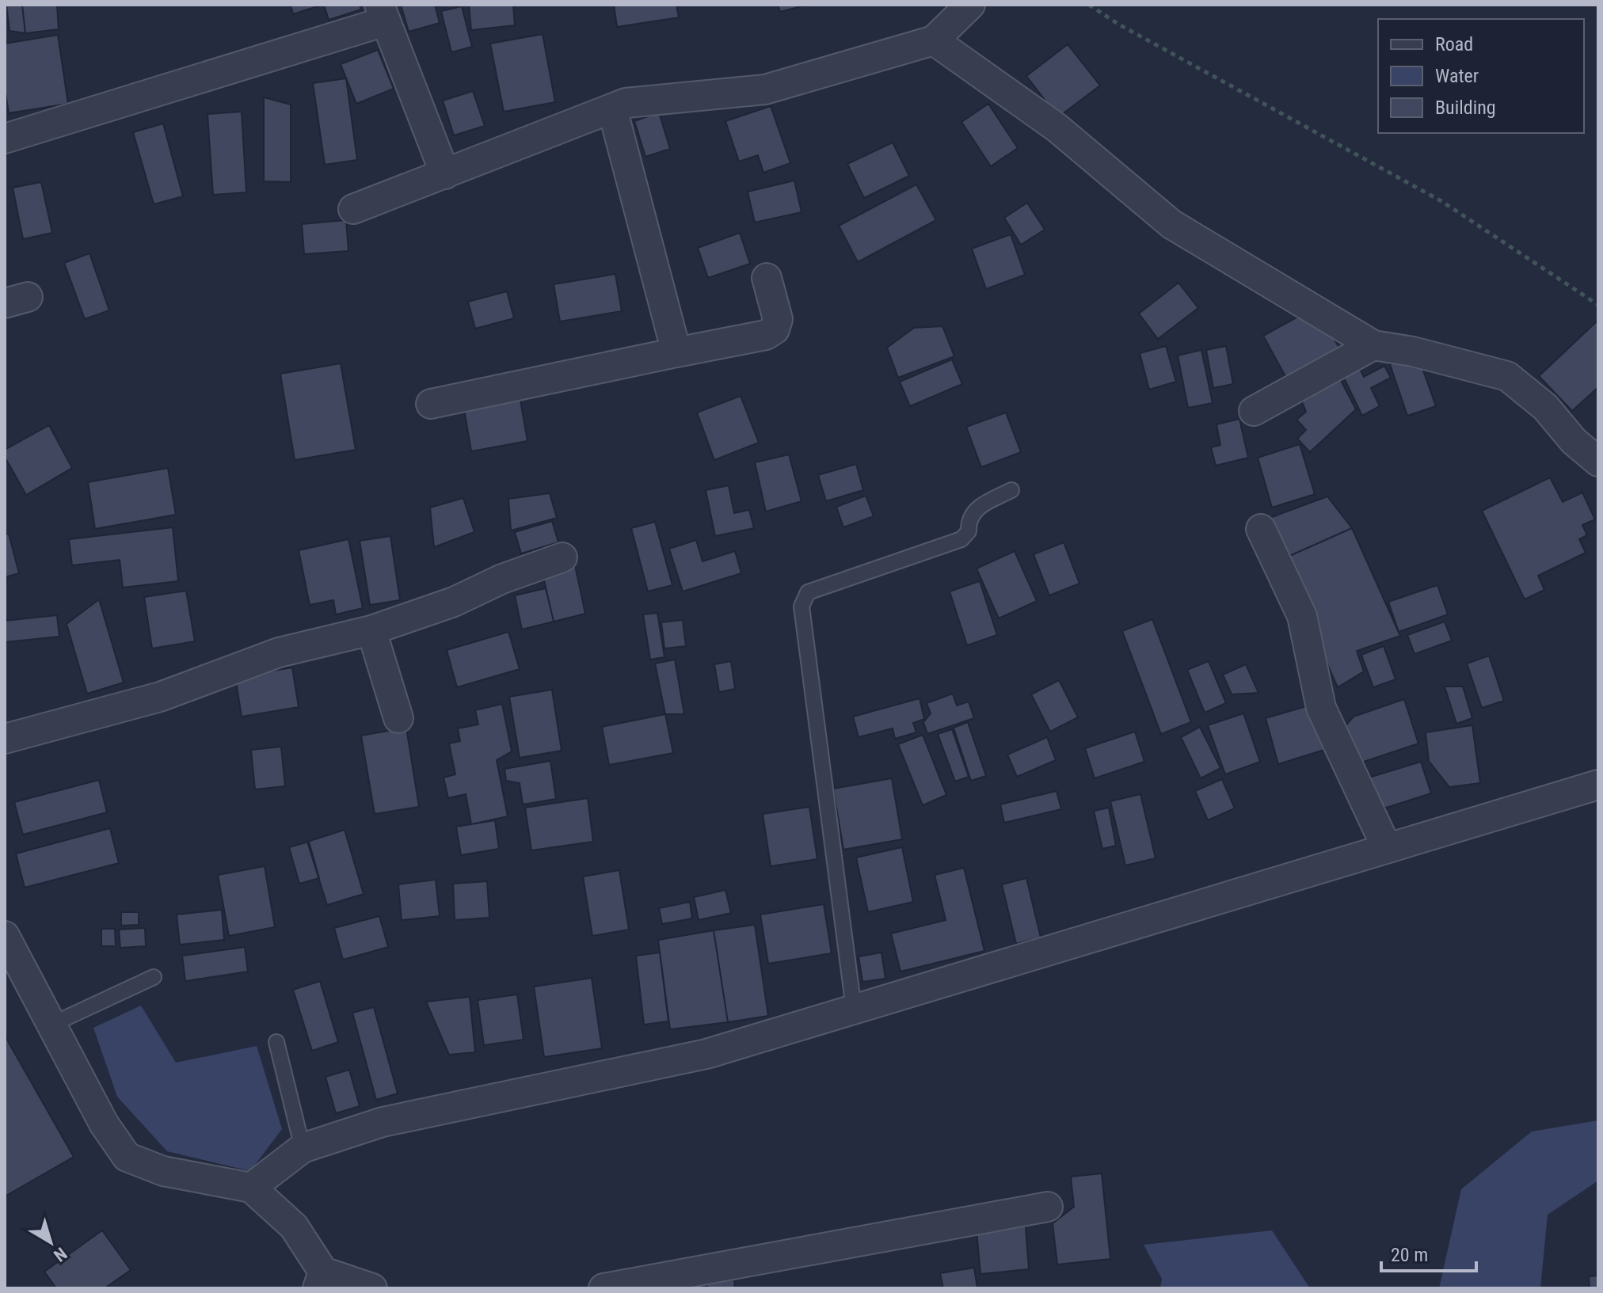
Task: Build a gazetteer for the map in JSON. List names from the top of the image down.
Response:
{
  "legend": ["Road", "Water", "Building"],
  "scale_bar": "20 m",
  "north": "bottom right"
}
